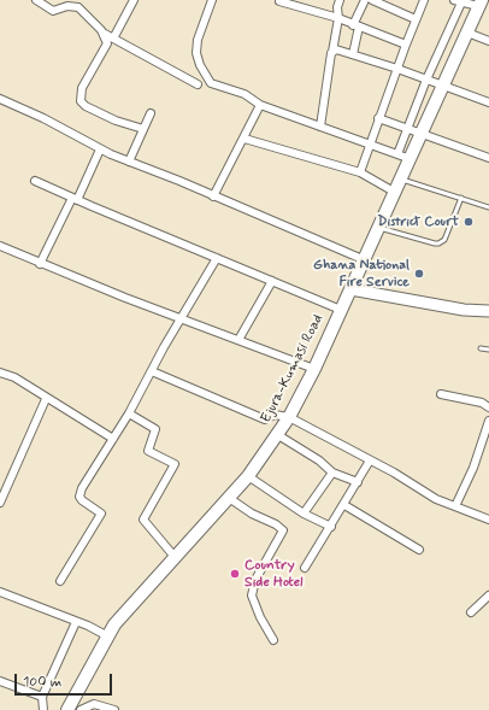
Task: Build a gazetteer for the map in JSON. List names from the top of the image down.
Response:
{
  "streets": {
    "main road": ["Ejura-Kumasi Road"]
  },
  "places": ["District Court", "Ghana National Fire Service", "Country Side Hotel"],
  "scale_bar": "100 m"
}
